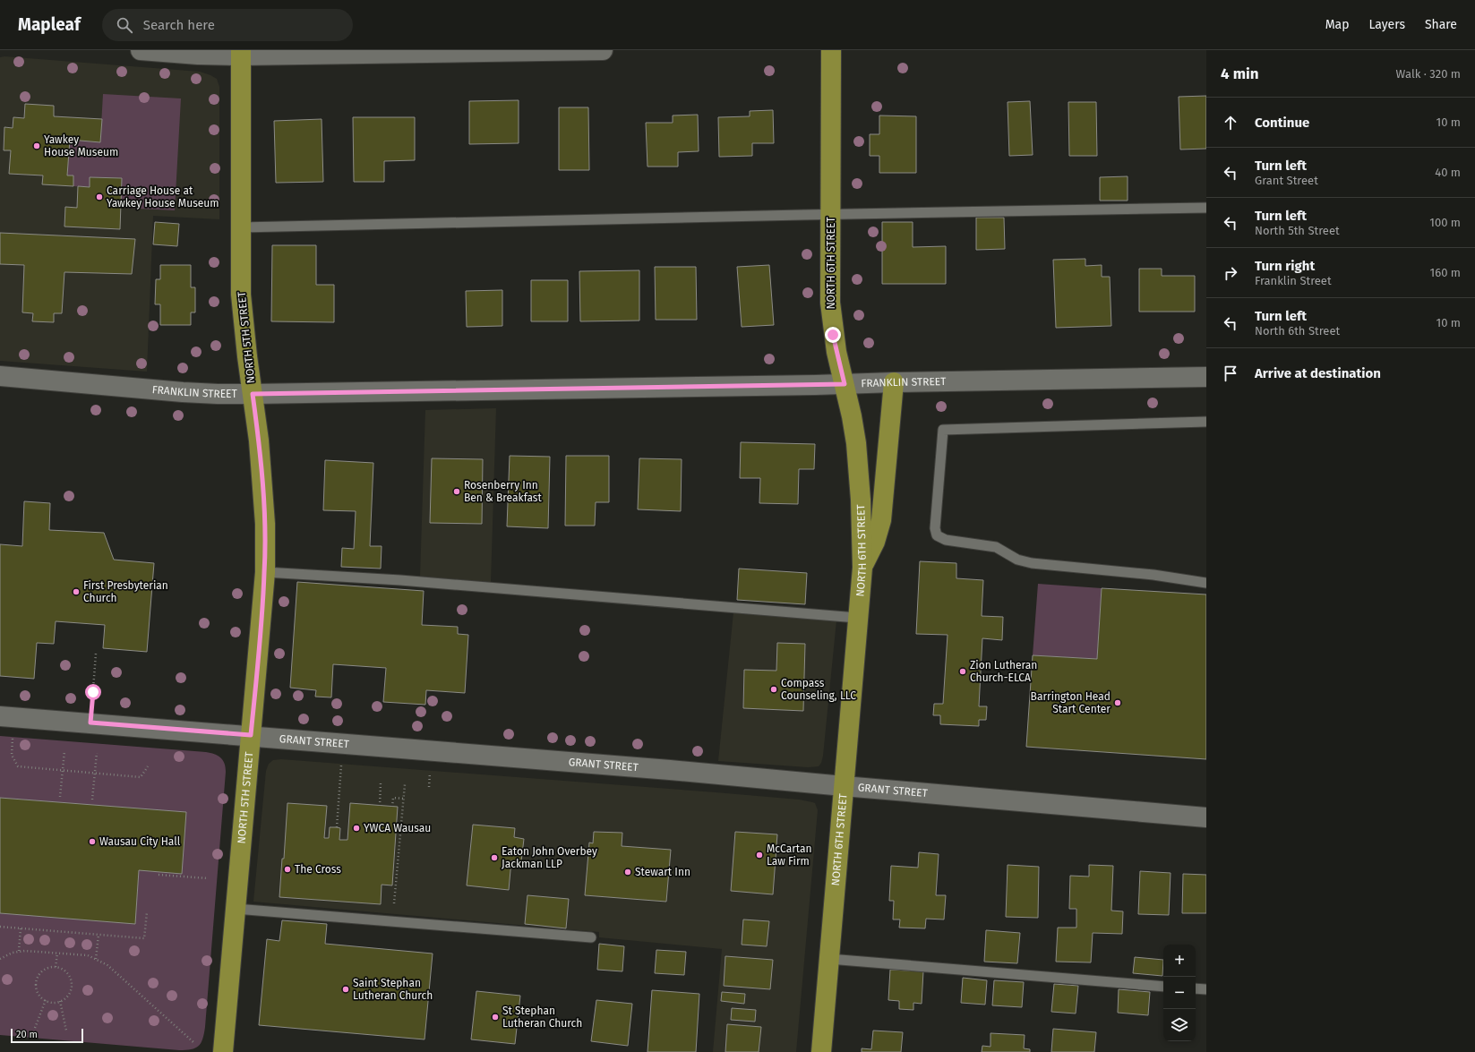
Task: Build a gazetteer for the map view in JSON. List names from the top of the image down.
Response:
{
  "streets": {
    "main road": ["NORTH 6TH STREET", "NORTH 5TH STREET"],
    "street": ["FRANKLIN STREET", "GRANT STREET"]
  },
  "crossings": [
    ["NORTH 6TH STREET", "FRANKLIN STREET"],
    ["NORTH 6TH STREET", "GRANT STREET"],
    ["NORTH 5TH STREET", "FRANKLIN STREET"],
    ["NORTH 5TH STREET", "GRANT STREET"]
  ],
  "places": [
    "Yawkey House Museum",
    "Carriage House at Yawkey House Museum",
    "Rosenberry Inn Ben & Breakfast",
    "First Presbyterian Church",
    "Zion Lutheran Church-ELCA",
    "Compass Counseling, LLC",
    "Barrington Head Start Center",
    "YWCA Wausau",
    "Wausau City Hall",
    "McCartan Law Firm",
    "Eaton John Overbey Jackman LLP",
    "The Cross",
    "Stewart Inn",
    "Saint Stephan Lutheran Church",
    "St Stephan Lutheran Church"
  ],
  "scale_bar": "20 m",
  "page": {
    "header": "Mapleaf",
    "search": "Search here",
    "nav": ["Map", "Layers", "Share"],
    "heading": ["4 min", "Walk · 320 m"],
    "list": [
      ["Continue", "10 m"],
      ["Turn left", "Grant Street", "40 m"],
      ["Turn left", "North 5th Street", "100 m"],
      ["Turn right", "Franklin Street", "160 m"],
      ["Turn left", "North 6th Street", "10 m"],
      "Arrive at destination"
    ],
    "map_buttons": ["+", "−"],
    "scale": "20 m"
  }
}
